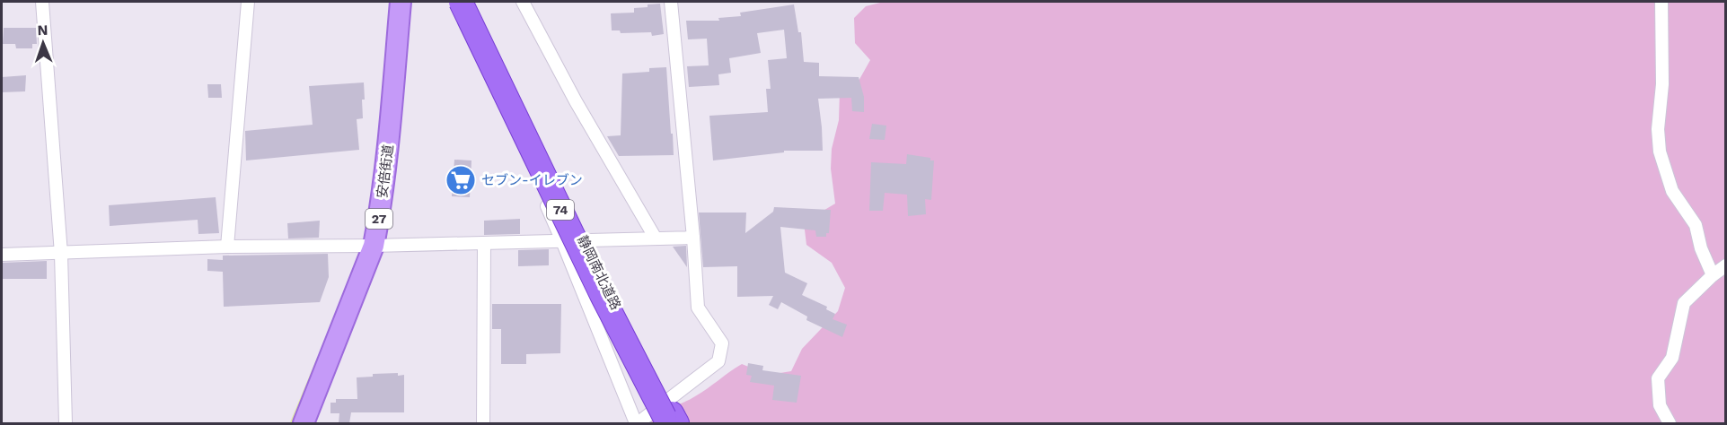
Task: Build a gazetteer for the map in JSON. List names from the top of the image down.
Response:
{
  "streets": {
    "highway": ["74", "静岡南北道路"],
    "main road": ["安倍街道", "27"]
  },
  "places": {
    "supermarket": ["セブン-イレブン"]
  },
  "north": "top"
}
